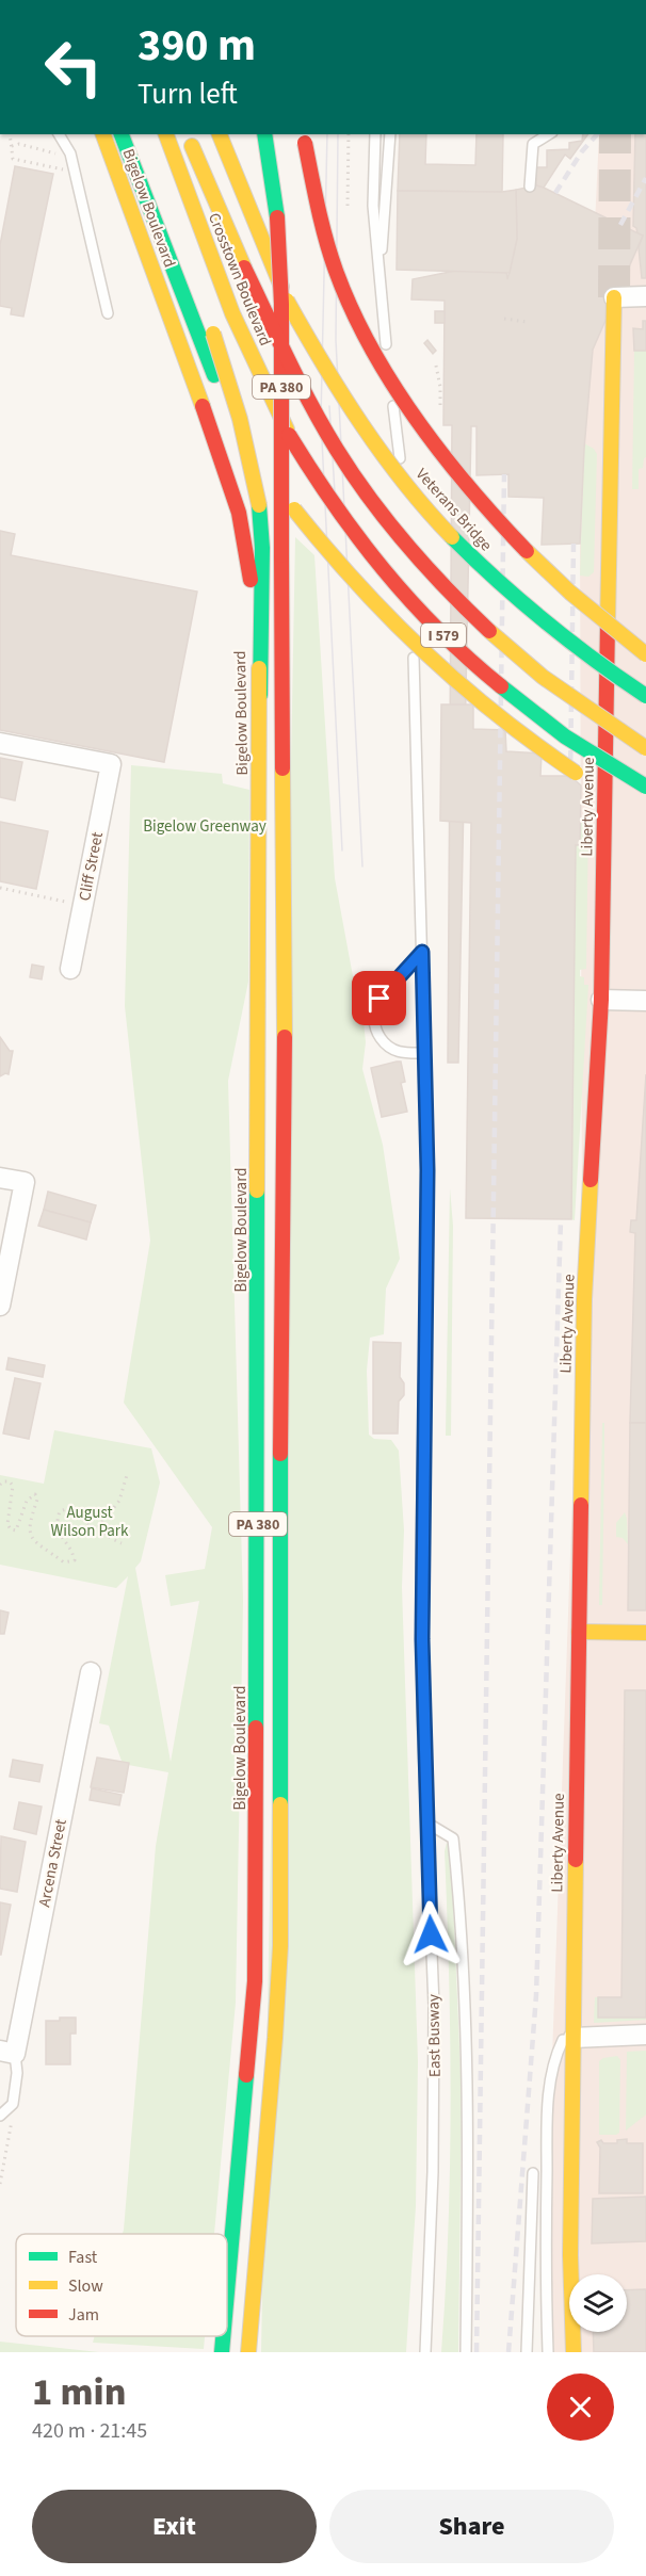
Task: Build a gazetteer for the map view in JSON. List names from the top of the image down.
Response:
{
  "streets": {
    "main road": [
      "Bigelow Boulevard",
      "Crosstown Boulevard",
      "PA 380",
      "Veterans Bridge",
      "I 579",
      "Liberty Avenue"
    ],
    "street": ["Cliff Street", "Arcena Street"],
    "lane": ["East Busway"]
  },
  "parks": ["Bigelow Greenway", "August Wilson Park"],
  "legend": ["Fast", "Slow", "Jam"],
  "page": {
    "turn": ["390 m", "Turn left"],
    "heading": ["1 min", "420 m · 21:45"],
    "buttons": ["Exit", "Share"]
  }
}
